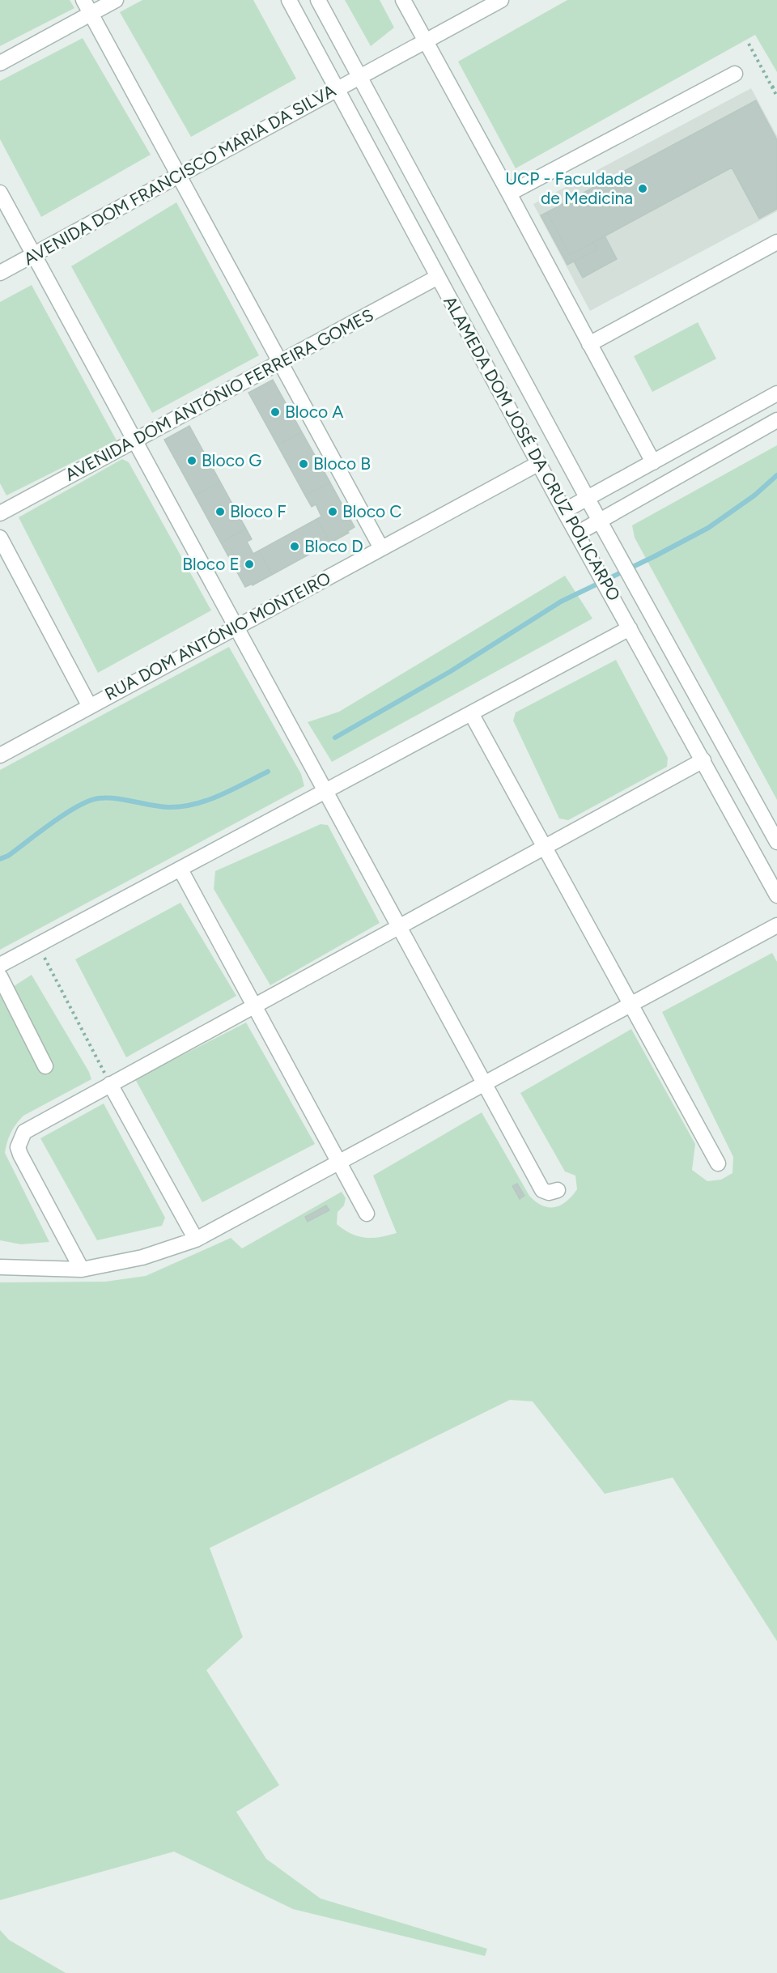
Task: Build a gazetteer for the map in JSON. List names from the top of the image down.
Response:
{
  "streets": {
    "street": [
      "AVENIDA DOM FRANCISCO MARIA DA SILVA",
      "AVENIDA DOM ANTÓNIO FERREIRA GOMES",
      "ALAMEDA DOM JOSÉ DA CRUZ POLICARPO",
      "RUA DOM ANTÓNIO MONTEIRO"
    ]
  },
  "crossings": [
    ["AVENIDA DOM FRANCISCO MARIA DA SILVA", "ALAMEDA DOM JOSÉ DA CRUZ POLICARPO"],
    ["AVENIDA DOM ANTÓNIO FERREIRA GOMES", "ALAMEDA DOM JOSÉ DA CRUZ POLICARPO"],
    ["ALAMEDA DOM JOSÉ DA CRUZ POLICARPO", "RUA DOM ANTÓNIO MONTEIRO"]
  ],
  "places": [
    "UCP - Faculdade de Medicina",
    "Bloco A",
    "Bloco G",
    "Bloco B",
    "Bloco F",
    "Bloco C",
    "Bloco D",
    "Bloco E"
  ]
}
